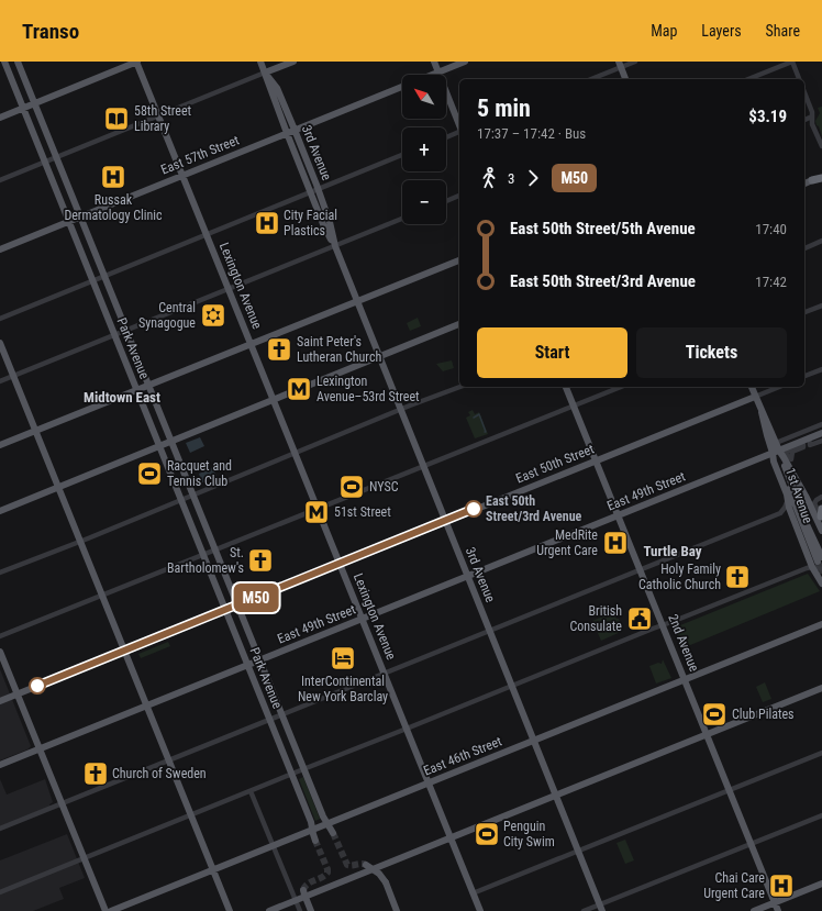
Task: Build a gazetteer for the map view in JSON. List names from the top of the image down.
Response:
{
  "streets": {
    "main road": [
      "3rd Avenue",
      "East 57th Street",
      "Lexington Avenue",
      "Park Avenue",
      "East 50th Street",
      "East 49th Street",
      "1st Avenue",
      "2nd Avenue",
      "East 46th Street"
    ]
  },
  "crossings": [
    ["3rd Avenue", "East 57th Street"],
    ["3rd Avenue", "East 50th Street"],
    ["3rd Avenue", "East 49th Street"],
    ["3rd Avenue", "East 46th Street"],
    ["East 57th Street", "Lexington Avenue"],
    ["East 57th Street", "Park Avenue"],
    ["Lexington Avenue", "East 50th Street"],
    ["Lexington Avenue", "East 49th Street"],
    ["Lexington Avenue", "East 46th Street"],
    ["Park Avenue", "East 50th Street"],
    ["Park Avenue", "East 49th Street"],
    ["Park Avenue", "East 46th Street"],
    ["East 50th Street", "1st Avenue"],
    ["East 50th Street", "2nd Avenue"],
    ["East 49th Street", "1st Avenue"],
    ["East 49th Street", "2nd Avenue"],
    ["2nd Avenue", "East 46th Street"]
  ],
  "districts": ["Midtown East", "Turtle Bay"],
  "places": {
    "library": ["58th Street Library"],
    "hospital": [
      "Russak Dermatology Clinic",
      "City Facial Plastics",
      "MedRite Urgent Care",
      "Chai Care Urgent Care"
    ],
    "synagogue": ["Central Synagogue"],
    "church": [
      "Saint Peter's Lutheran Church",
      "St. Bartholomew's",
      "Holy Family Catholic Church",
      "Church of Sweden"
    ],
    "metro station": ["Lexington Avenue–53rd Street", "51st Street"],
    "sports": [
      "Racquet and Tennis Club",
      "NYSC",
      "Club Pilates",
      "Penguin City Swim"
    ],
    "other": ["East 50th Street/3rd Avenue"],
    "public building": ["British Consulate"],
    "hotel": ["InterContinental New York Barclay"]
  },
  "lines": ["bus line M50"],
  "north": "top left",
  "page": {
    "header": "Transo",
    "nav": ["Map", "Layers", "Share"],
    "on_map": "M50",
    "map_buttons": ["+", "−"],
    "heading": ["5 min", "17:37 – 17:42 · Bus", "$3.19"],
    "legs": ["3", "M50"],
    "list": [
      {
        "name": "East 50th Street/5th Avenue",
        "value": "17:40"
      },
      {
        "name": "East 50th Street/3rd Avenue",
        "value": "17:42"
      }
    ],
    "buttons": ["Start", "Tickets"]
  }
}
